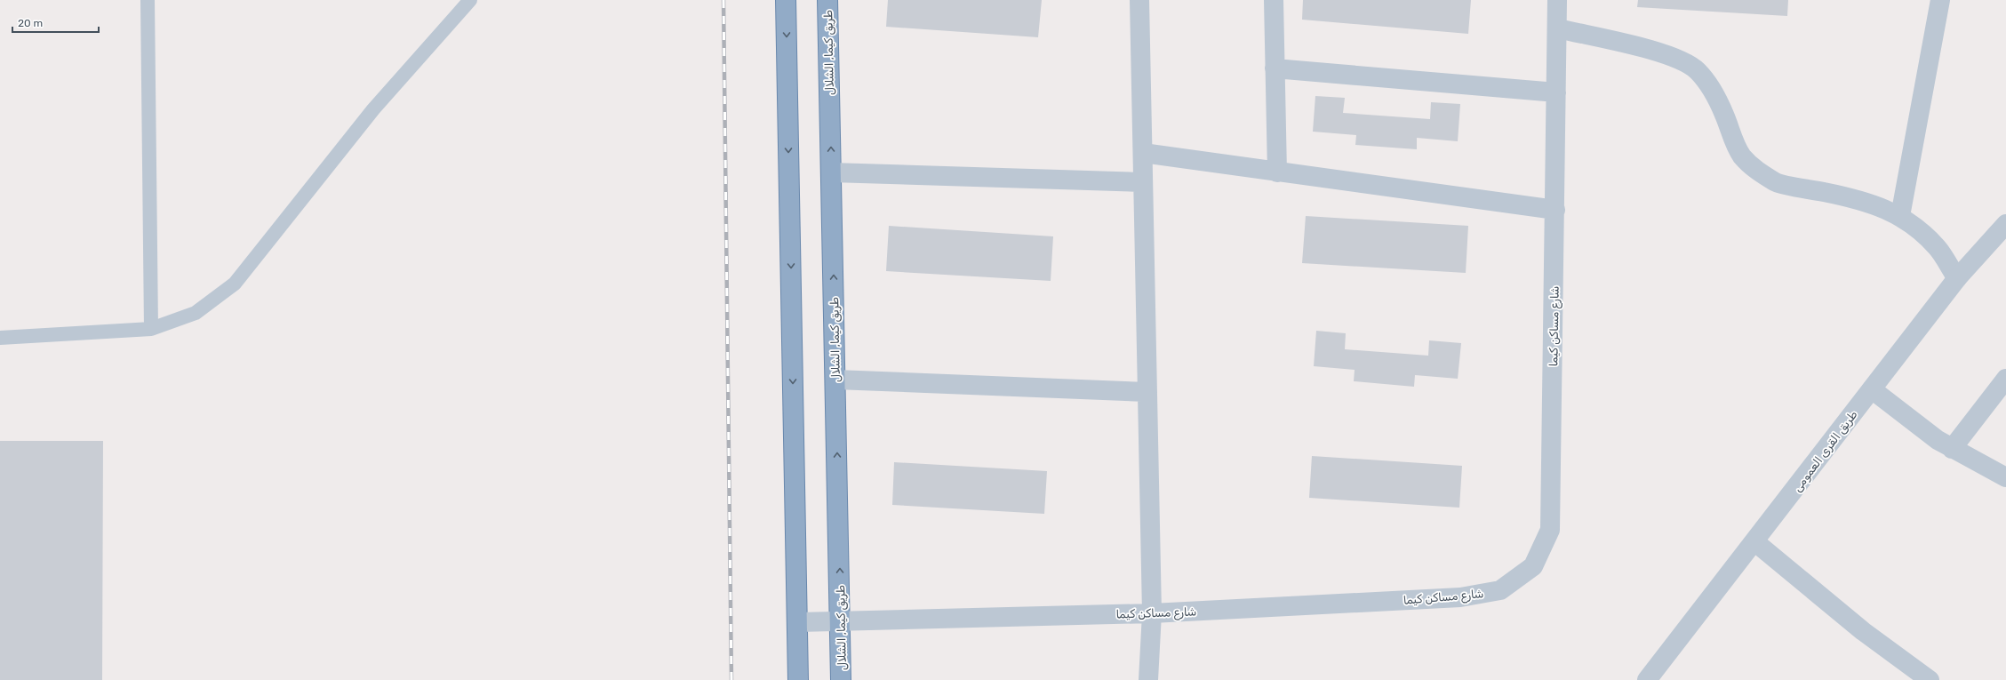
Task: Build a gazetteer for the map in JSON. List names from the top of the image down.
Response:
{
  "streets": {
    "highway": ["طريق كيما, الشلال"],
    "street": ["شارع مساكن كيما", "طريق القرى العمومى"]
  },
  "crossings": [
    ["طريق كيما, الشلال", "شارع مساكن كيما"]
  ],
  "scale_bar": "20 m"
}
